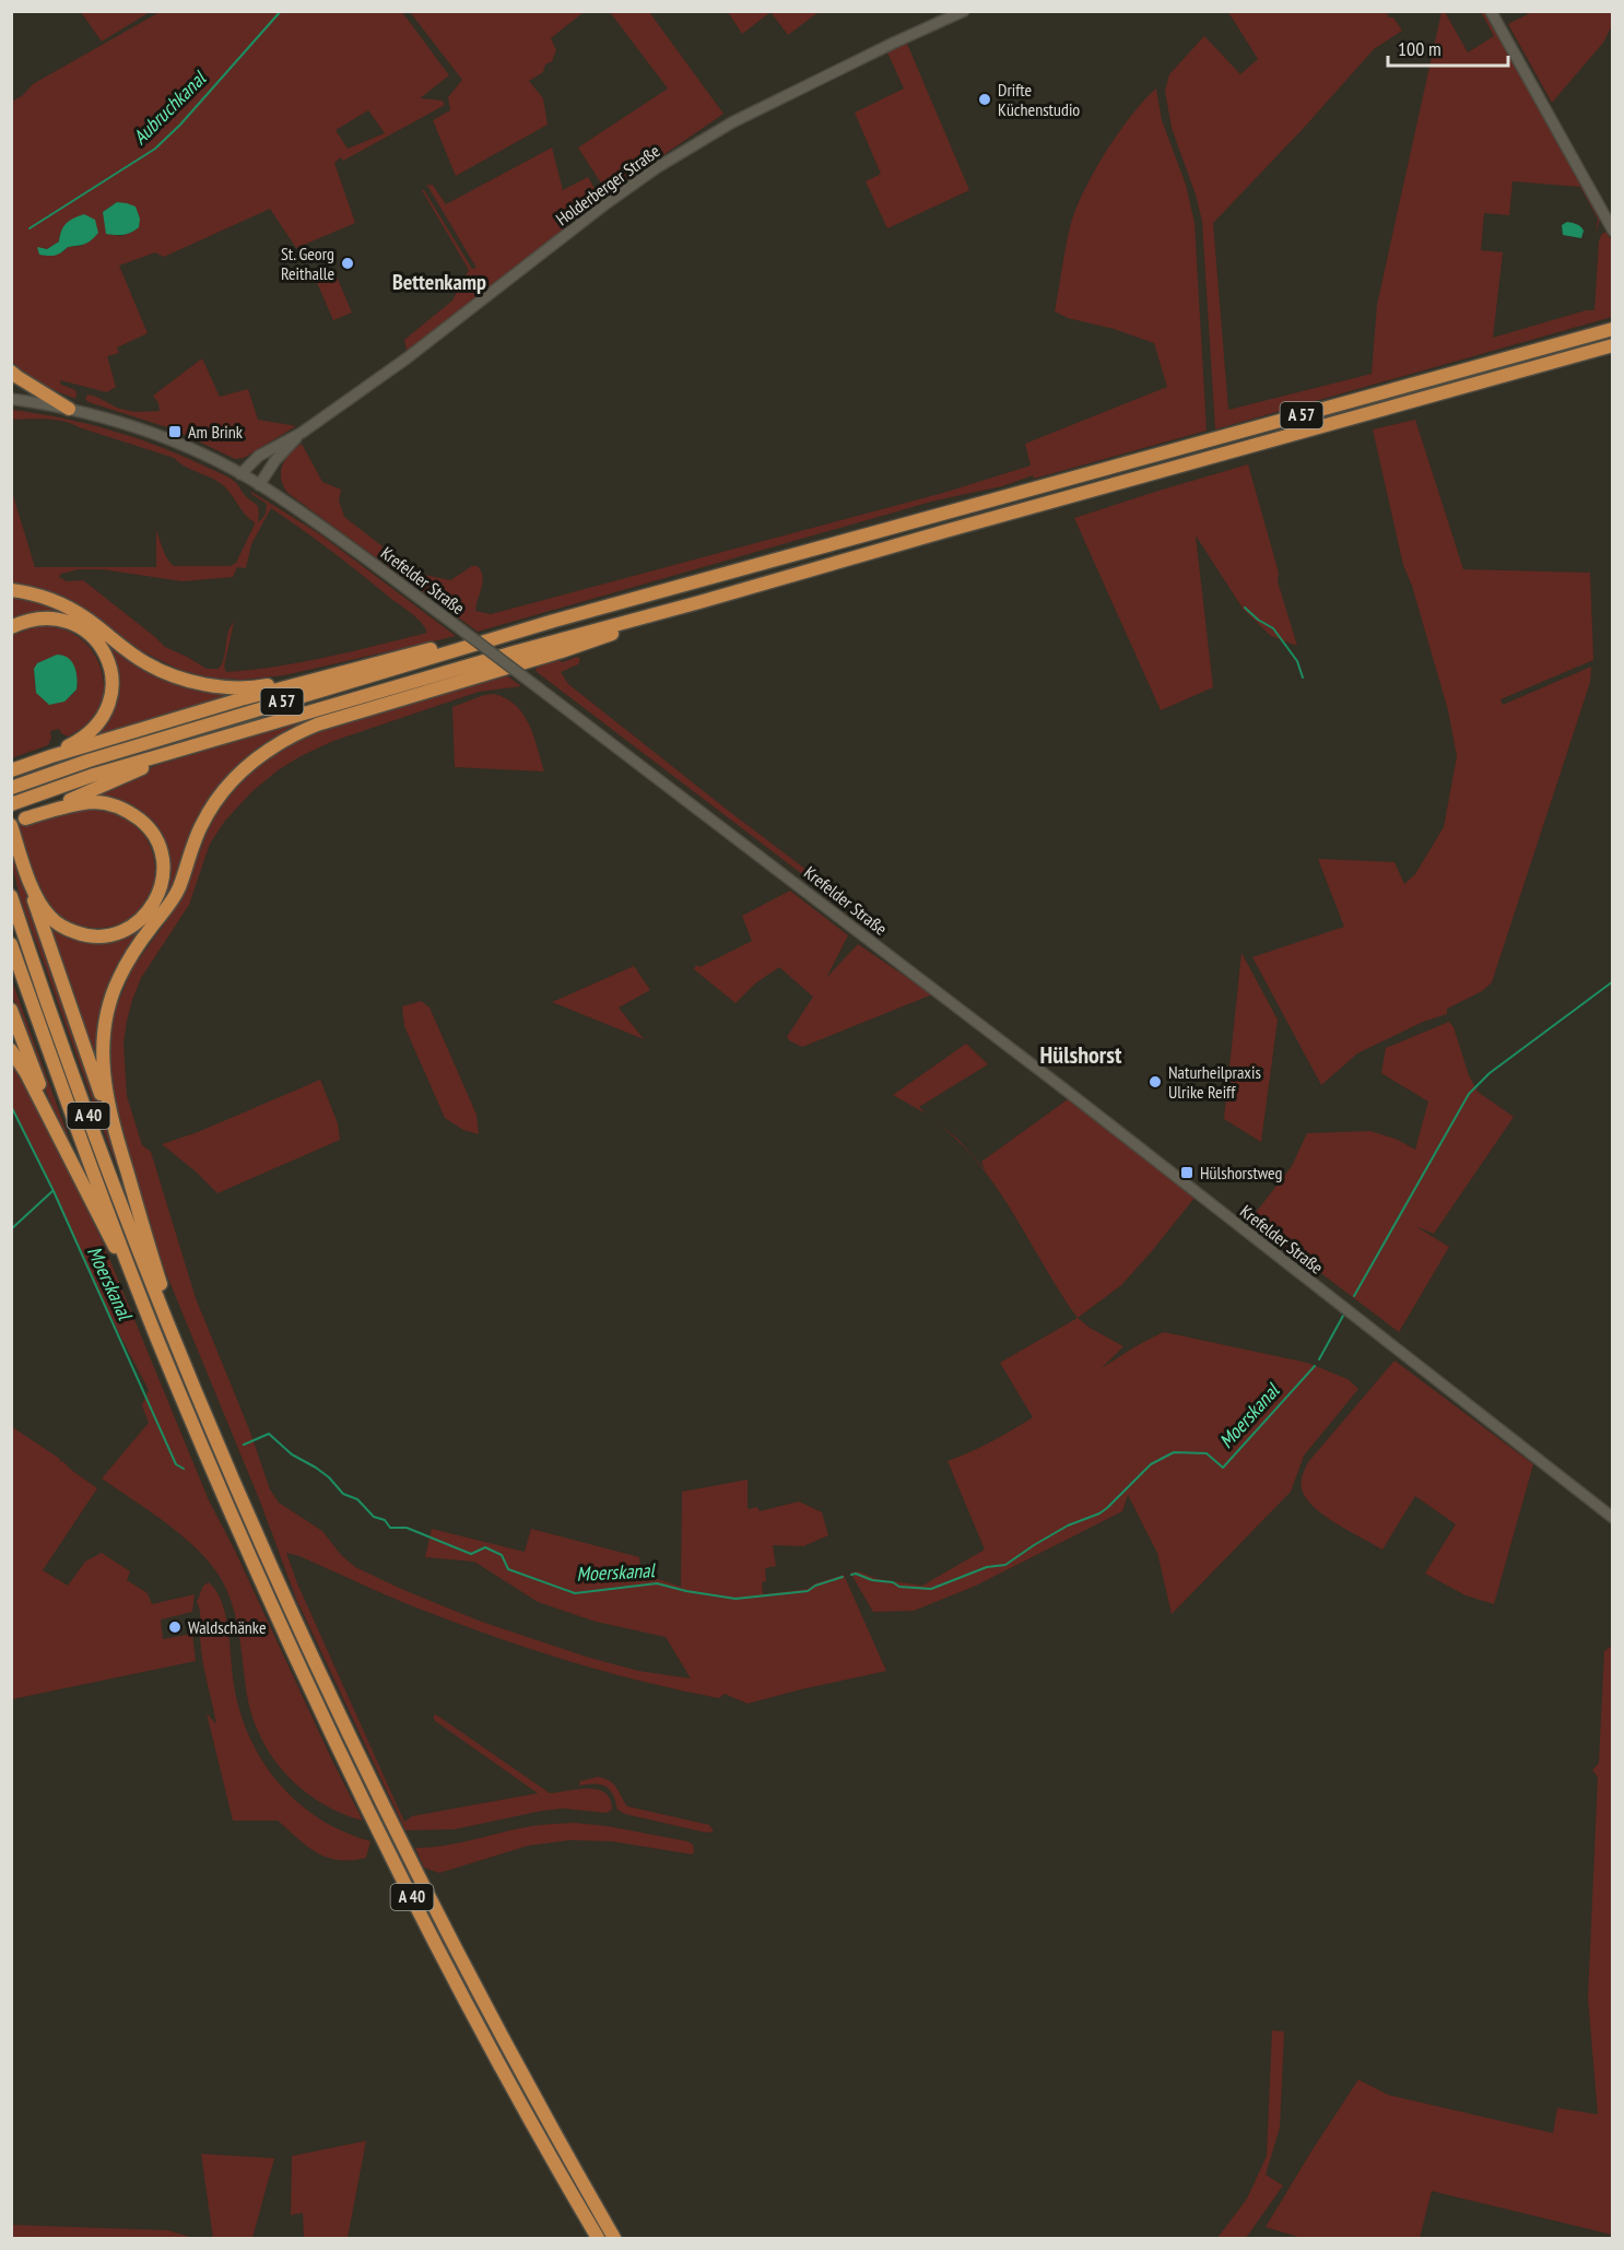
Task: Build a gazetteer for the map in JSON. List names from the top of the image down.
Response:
{
  "streets": {
    "highway": ["A 57", "A 40"],
    "main road": ["Holderberger Straße", "Krefelder Straße"]
  },
  "crossings": [
    ["Holderberger Straße", "Krefelder Straße"]
  ],
  "districts": ["Bettenkamp", "Hülshorst"],
  "water": ["Aubruchkanal", "Moerskanal"],
  "places": {
    "other": [
      "Drifte Küchenstudio",
      "St. Georg Reithalle",
      "Naturheilpraxis Ulrike Reiff",
      "Waldschänke"
    ],
    "transit": ["Am Brink", "Hülshorstweg"]
  },
  "scale_bar": "100 m"
}
